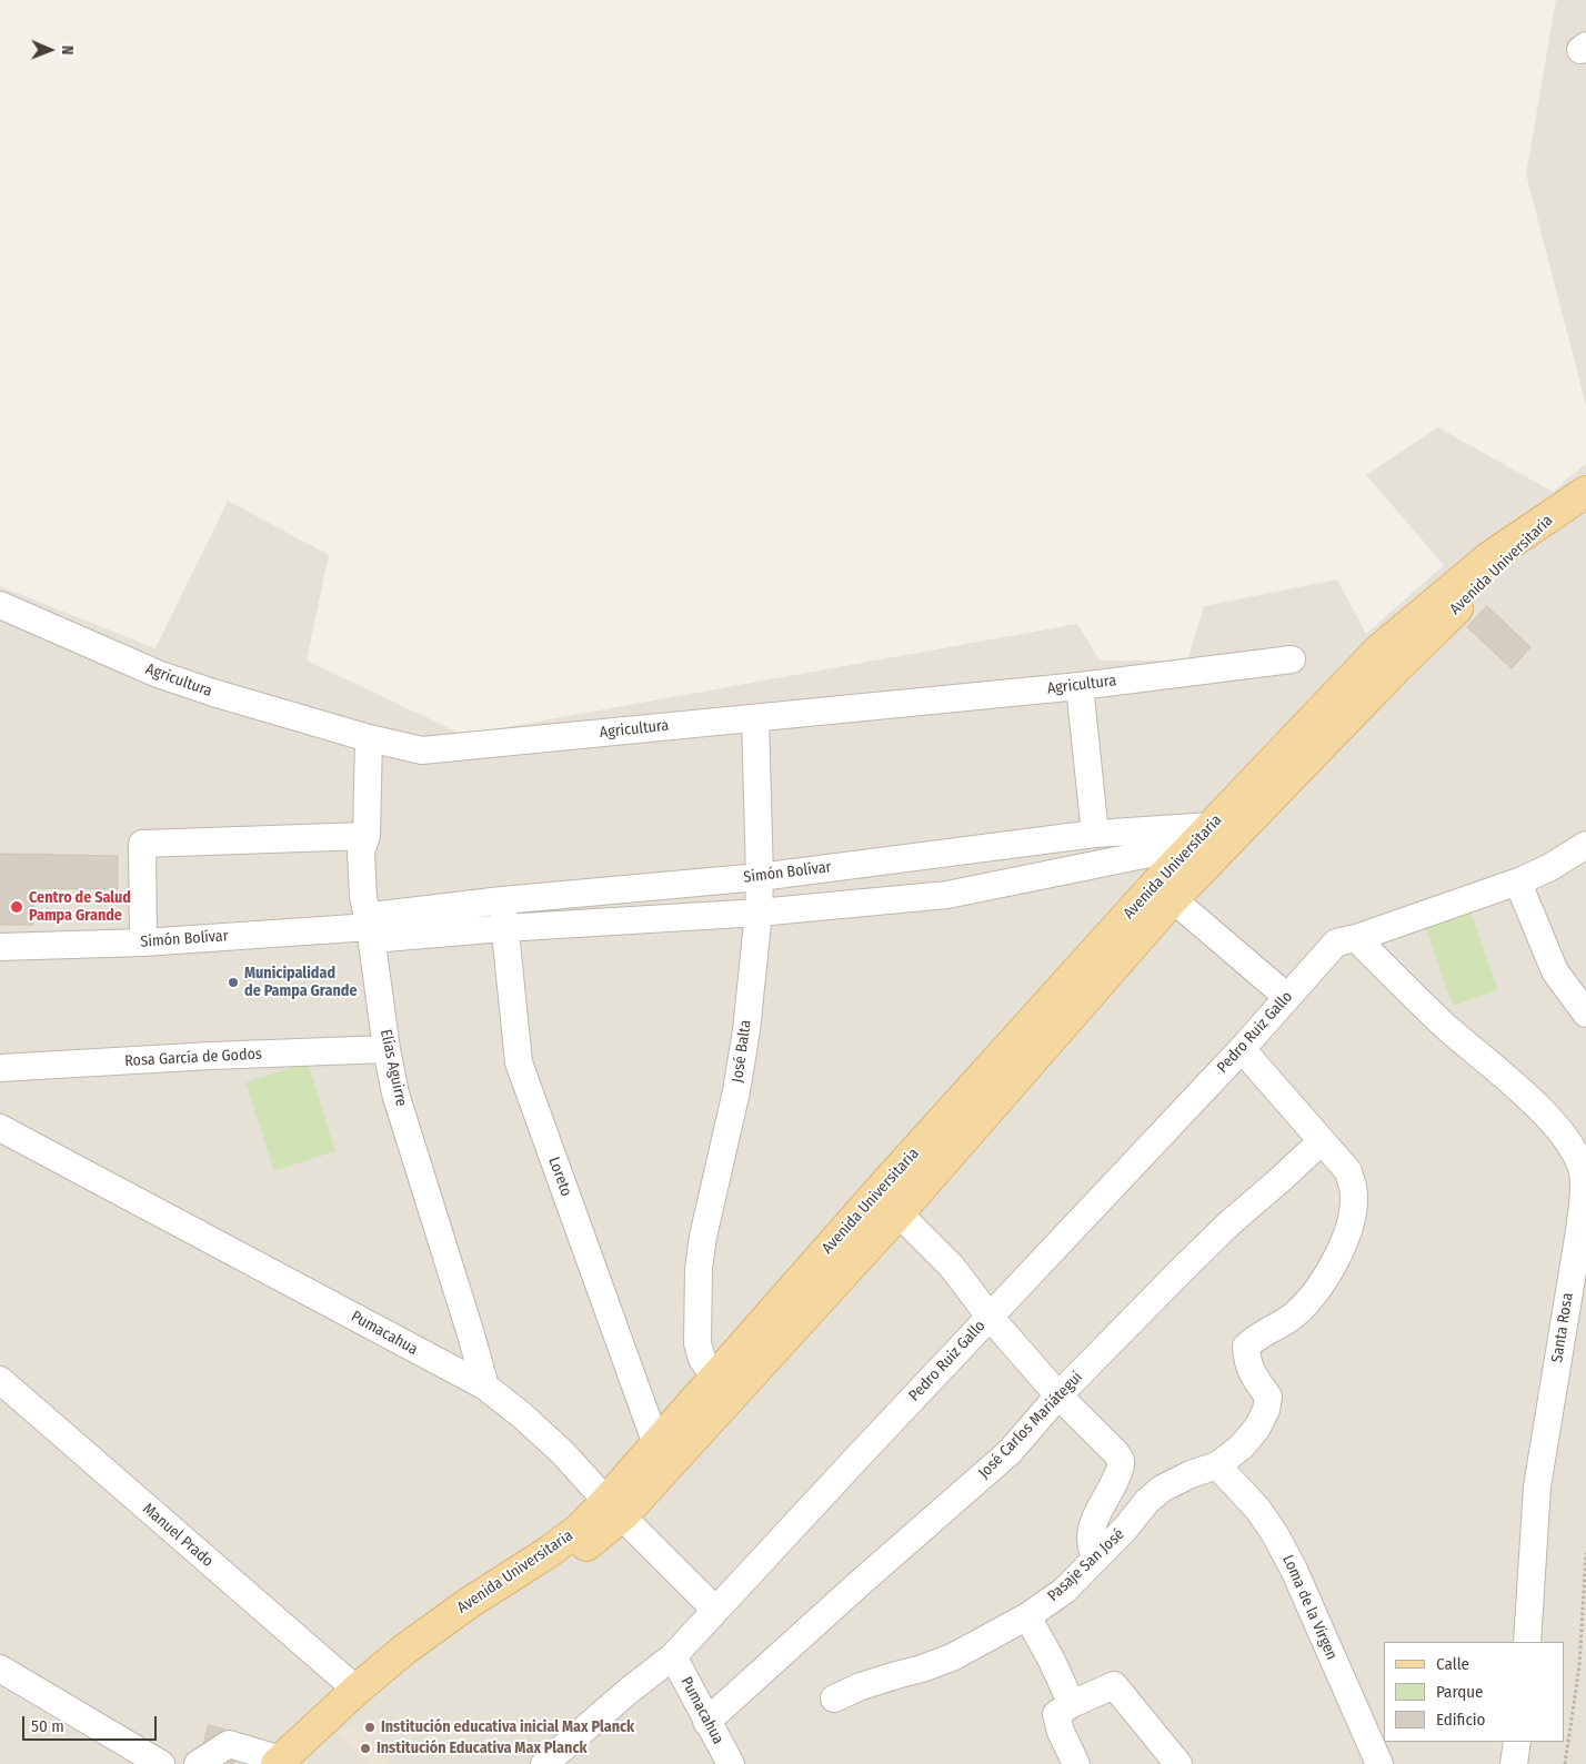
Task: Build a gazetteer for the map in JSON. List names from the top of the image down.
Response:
{
  "streets": {
    "main road": ["Avenida Universitaria"],
    "street": [
      "Agricultura",
      "Simón Bolívar",
      "Pedro Ruiz Gallo",
      "José Balta",
      "Rosa García de Godos",
      "Elías Aguirre",
      "Loreto",
      "Santa Rosa",
      "Pumacahua",
      "José Carlos Mariátegui",
      "Manuel Prado",
      "Pasaje San José",
      "Loma de la Virgen"
    ]
  },
  "crossings": [
    ["Avenida Universitaria", "Simón Bolívar"],
    ["Avenida Universitaria", "José Balta"],
    ["Avenida Universitaria", "Loreto"],
    ["Avenida Universitaria", "Pumacahua"],
    ["Avenida Universitaria", "Manuel Prado"],
    ["Agricultura", "José Balta"],
    ["Agricultura", "Elías Aguirre"],
    ["Simón Bolívar", "José Balta"],
    ["Simón Bolívar", "Elías Aguirre"],
    ["Simón Bolívar", "Loreto"],
    ["Pedro Ruiz Gallo", "Santa Rosa"],
    ["Pedro Ruiz Gallo", "Pumacahua"],
    ["Rosa García de Godos", "Elías Aguirre"],
    ["Elías Aguirre", "Pumacahua"],
    ["Pumacahua", "José Carlos Mariátegui"],
    ["José Carlos Mariátegui", "Pasaje San José"],
    ["Pasaje San José", "Loma de la Virgen"]
  ],
  "places": [
    "Centro de Salud Pampa Grande",
    "Municipalidad de Pampa Grande",
    "Institución educativa inicial Max Planck",
    "Institución Educativa Max Planck"
  ],
  "legend": ["Calle", "Parque", "Edificio"],
  "scale_bar": "50 m",
  "north": "right"
}
